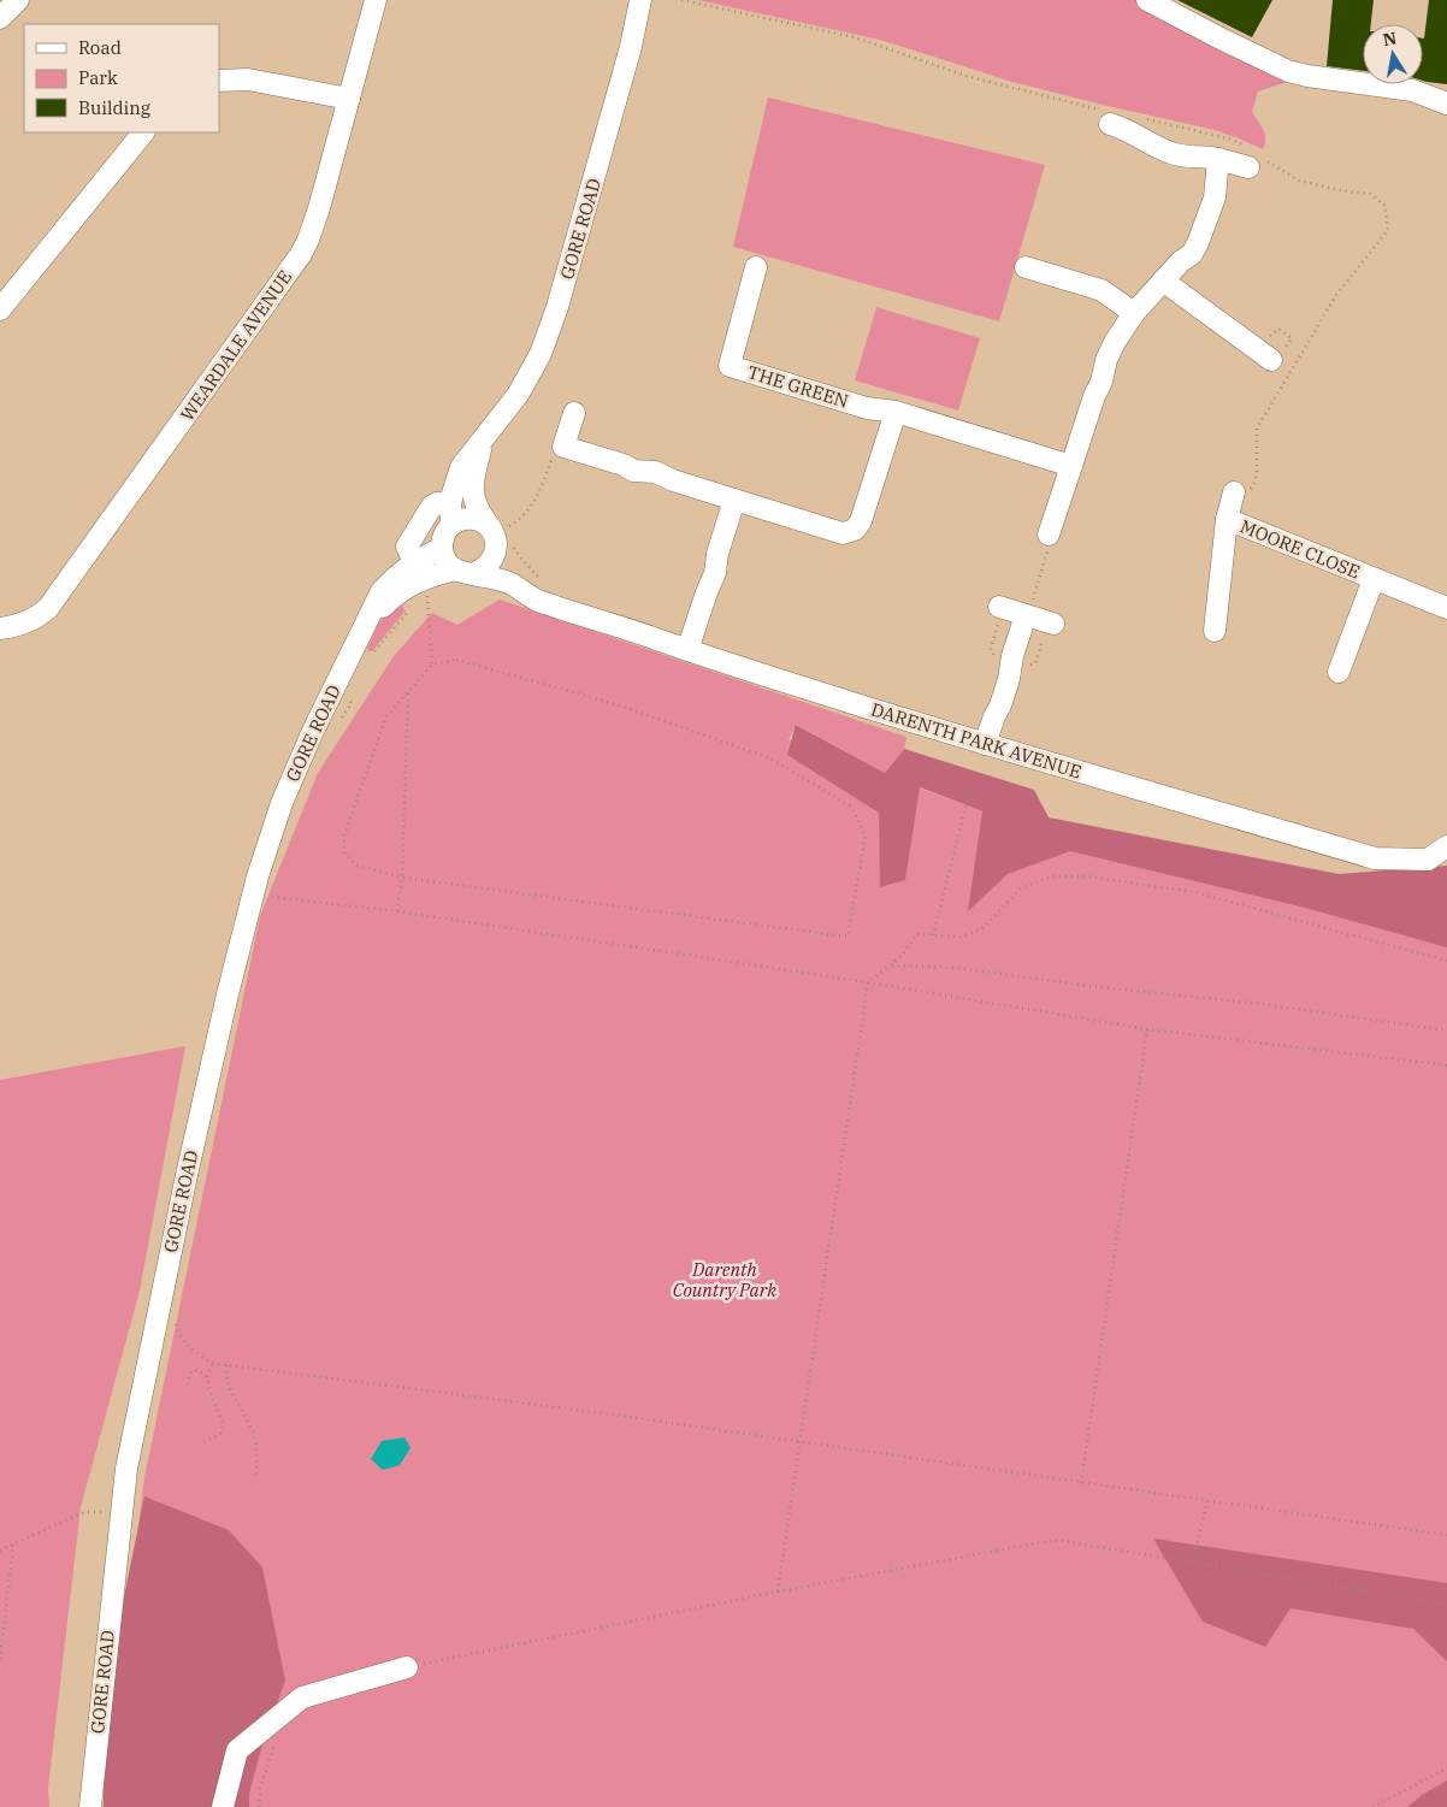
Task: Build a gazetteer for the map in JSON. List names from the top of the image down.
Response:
{
  "streets": {
    "street": [
      "GORE ROAD",
      "WEARDALE AVENUE",
      "THE GREEN",
      "MOORE CLOSE",
      "DARENTH PARK AVENUE"
    ]
  },
  "crossings": [
    ["GORE ROAD", "DARENTH PARK AVENUE"]
  ],
  "parks": ["Darenth Country Park"],
  "legend": ["Road", "Park", "Building"],
  "north": "top"
}
